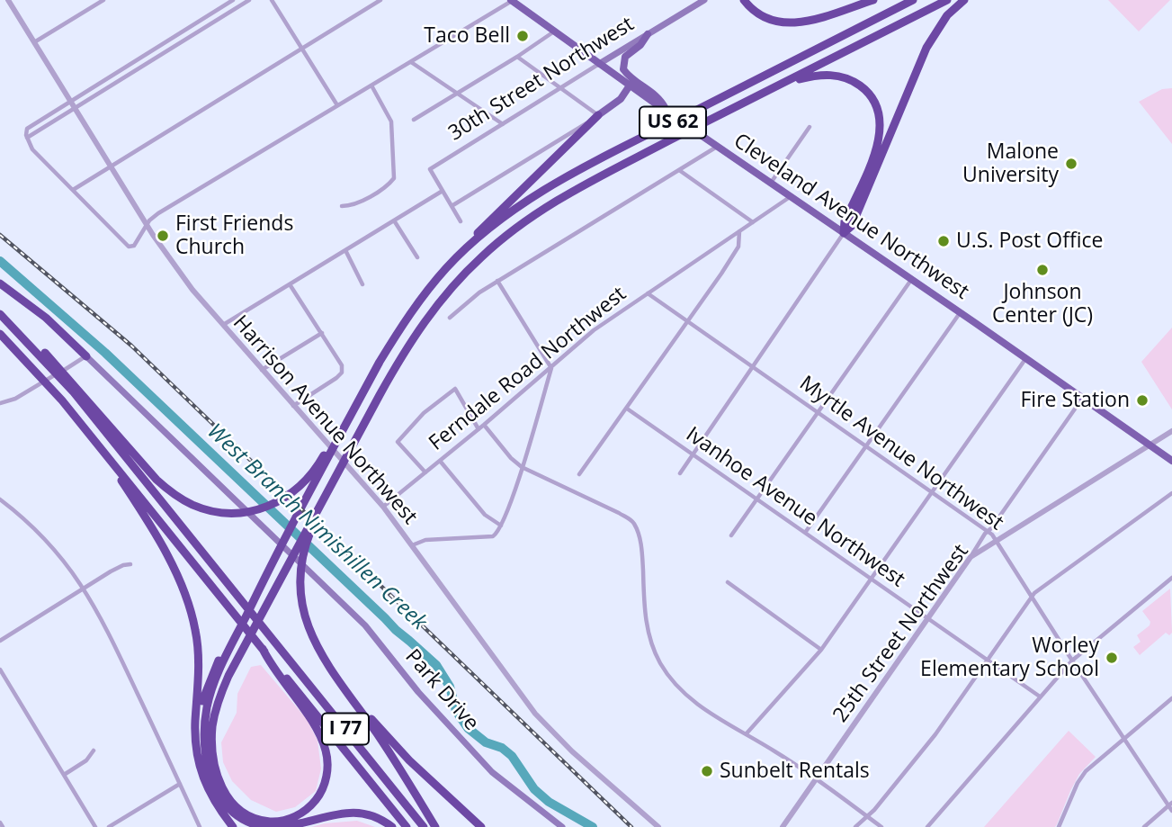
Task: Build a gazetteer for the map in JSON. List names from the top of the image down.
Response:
{
  "streets": {
    "highway": ["US 62", "I 77"],
    "main road": ["30th Street Northwest", "Cleveland Avenue Northwest", "Park Drive"],
    "street": [
      "Ferndale Road Northwest",
      "Harrison Avenue Northwest",
      "Myrtle Avenue Northwest",
      "Ivanhoe Avenue Northwest",
      "25th Street Northwest"
    ]
  },
  "crossings": [
    ["30th Street Northwest", "Cleveland Avenue Northwest"],
    ["Cleveland Avenue Northwest", "Ferndale Road Northwest"],
    ["Cleveland Avenue Northwest", "25th Street Northwest"],
    ["Ferndale Road Northwest", "Harrison Avenue Northwest"],
    ["Ferndale Road Northwest", "Myrtle Avenue Northwest"],
    ["Myrtle Avenue Northwest", "25th Street Northwest"],
    ["Ivanhoe Avenue Northwest", "25th Street Northwest"]
  ],
  "water": ["West Branch Nimishillen Creek"],
  "places": [
    "Taco Bell",
    "Malone University",
    "First Friends Church",
    "U.S. Post Office",
    "Johnson Center (JC)",
    "Fire Station",
    "Worley Elementary School",
    "Sunbelt Rentals"
  ]
}
